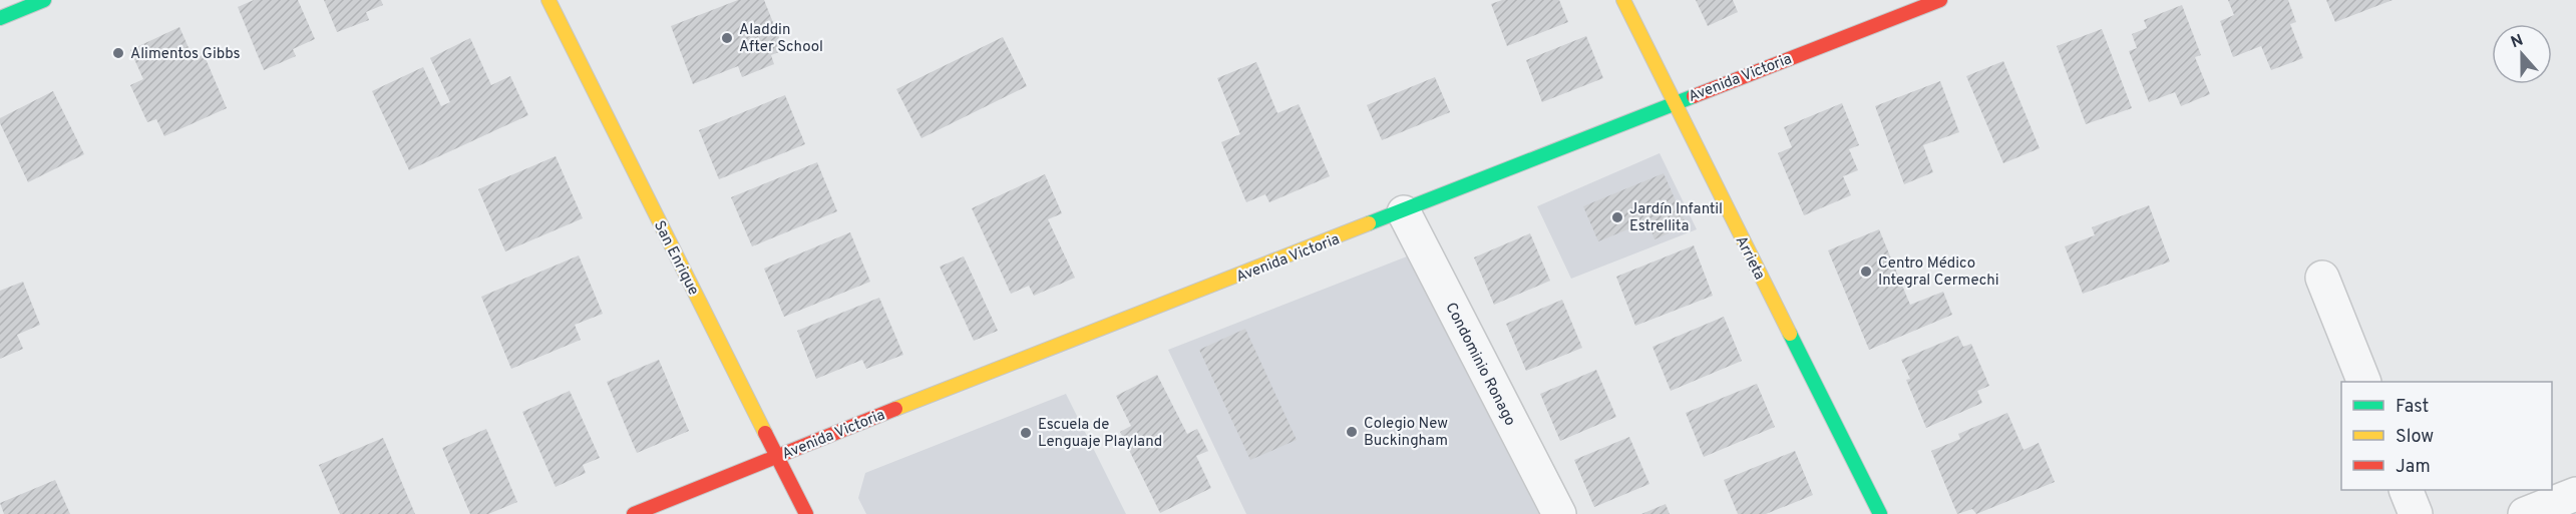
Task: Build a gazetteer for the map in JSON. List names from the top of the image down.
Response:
{
  "streets": {
    "street": [
      "Avenida Victoria",
      "San Enrique",
      "Arrieta",
      "Condominio Ronago"
    ]
  },
  "crossings": [
    ["Avenida Victoria", "San Enrique"],
    ["Avenida Victoria", "Arrieta"],
    ["Avenida Victoria", "Condominio Ronago"]
  ],
  "places": [
    "Aladdin After School",
    "Alimentos Gibbs",
    "Jardín Infantil Estrellita",
    "Centro Médico Integral Cermechi",
    "Colegio New Buckingham",
    "Escuela de Lenguaje Playland"
  ],
  "legend": ["Fast", "Slow", "Jam"],
  "north": "top"
}
